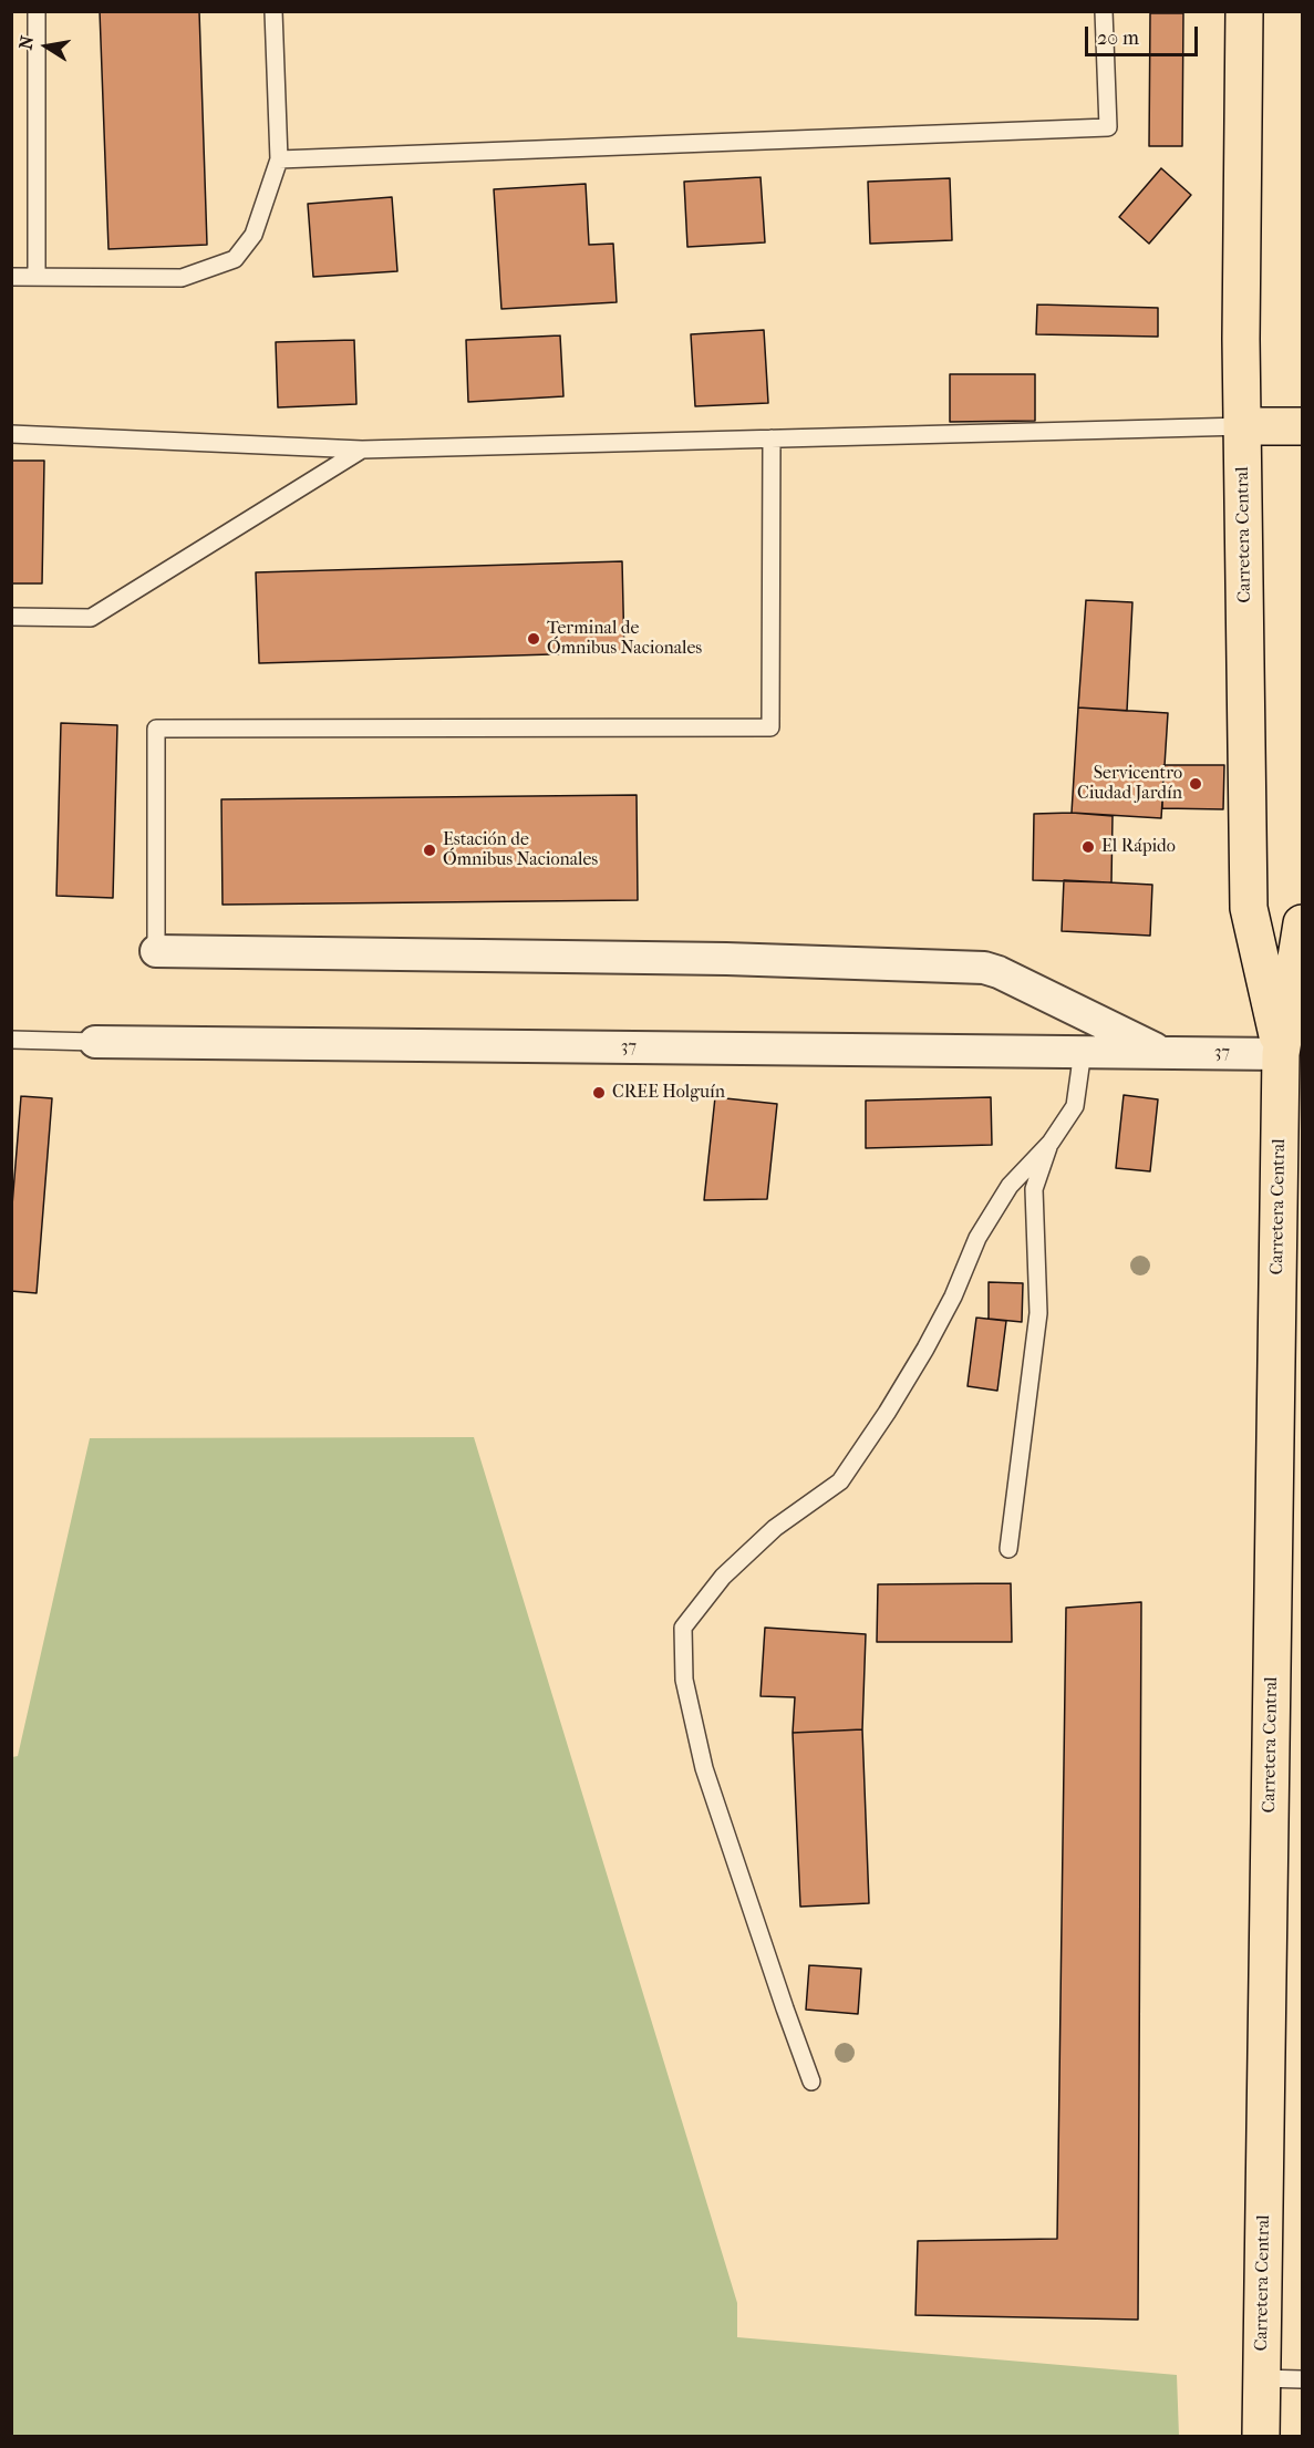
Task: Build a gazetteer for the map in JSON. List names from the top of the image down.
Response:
{
  "streets": {
    "main road": ["Carretera Central"],
    "street": ["37"]
  },
  "crossings": [
    ["Carretera Central", "37"]
  ],
  "places": [
    "Terminal de Ómnibus Nacionales",
    "Servicentro Ciudad Jardín",
    "El Rápido",
    "Estación de Ómnibus Nacionales",
    "CREE Holguín"
  ],
  "scale_bar": "20 m",
  "north": "left"
}
